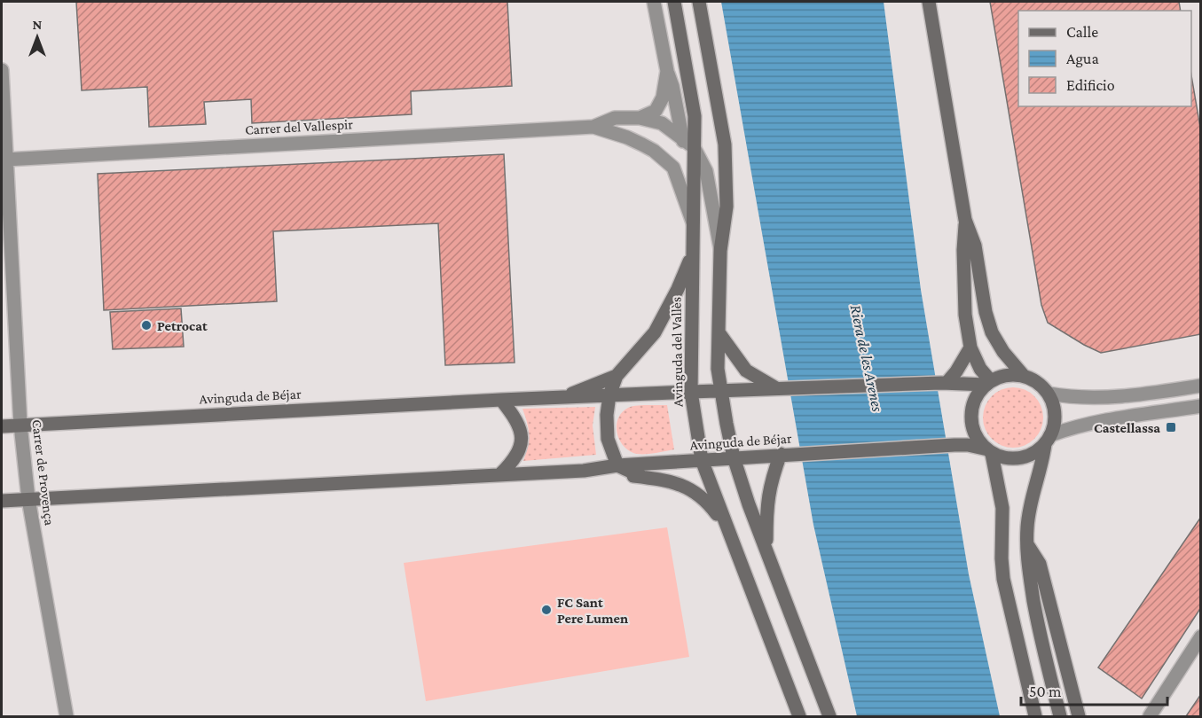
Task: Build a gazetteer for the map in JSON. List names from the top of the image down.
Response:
{
  "streets": {
    "main road": ["Avinguda del Vallès", "Avinguda de Béjar"],
    "street": ["Carrer del Vallespir", "Carrer de Provença"]
  },
  "crossings": [
    ["Carrer del Vallespir", "Carrer de Provença"],
    ["Avinguda del Vallès", "Avinguda de Béjar"],
    ["Avinguda de Béjar", "Carrer de Provença"]
  ],
  "water": ["Riera de les Arenes"],
  "places": {
    "other": ["Petrocat", "FC Sant Pere Lumen"],
    "transit": ["Castellassa"]
  },
  "legend": ["Calle", "Agua", "Edificio"],
  "scale_bar": "50 m",
  "north": "top"
}
